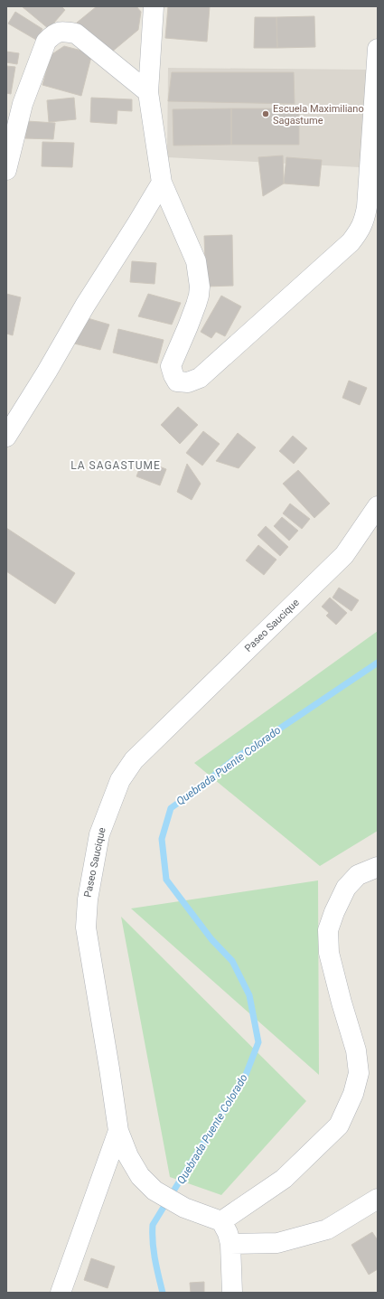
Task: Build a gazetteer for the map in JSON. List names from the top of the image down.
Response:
{
  "streets": {
    "street": ["Paseo Saucique"]
  },
  "districts": ["LA SAGASTUME"],
  "water": ["Quebrada Puente Colorado"],
  "places": ["Escuela Maximiliano Sagastume"]
}
